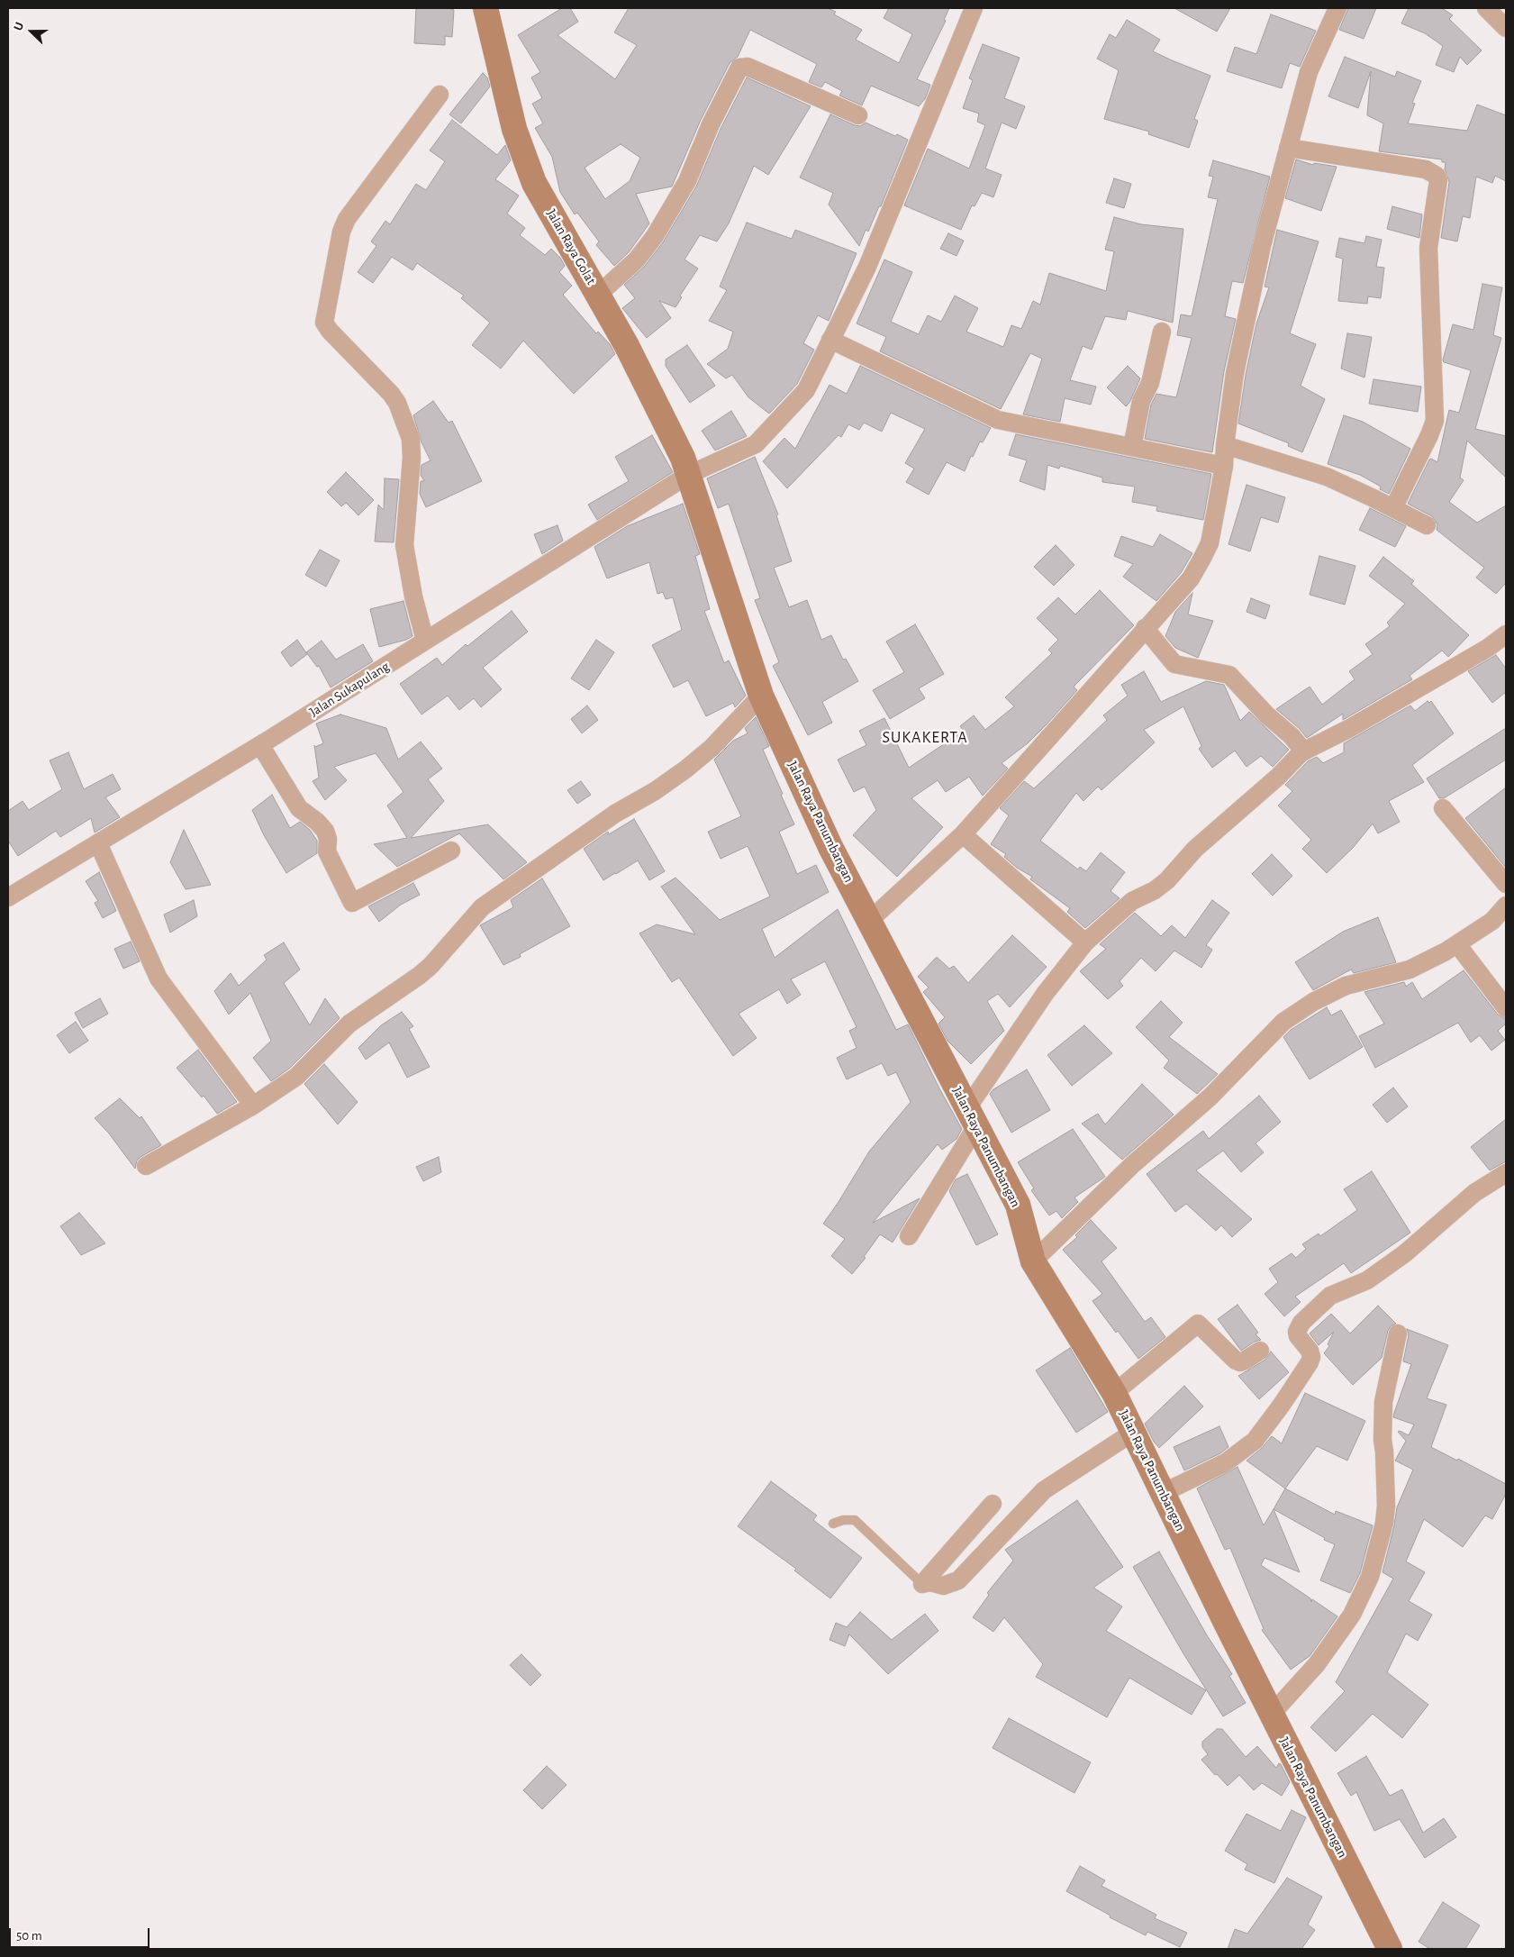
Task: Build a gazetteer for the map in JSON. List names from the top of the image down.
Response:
{
  "streets": {
    "main road": ["Jalan Raya Golat", "Jalan Raya Panumbangan"],
    "street": ["Jalan Sukapulang"]
  },
  "crossings": [
    ["Jalan Raya Golat", "Jalan Sukapulang"],
    ["Jalan Raya Golat", "Jalan Raya Panumbangan"],
    ["Jalan Sukapulang", "Jalan Raya Panumbangan"]
  ],
  "districts": ["SUKAKERTA"],
  "scale_bar": "50 m",
  "north": "left"
}
